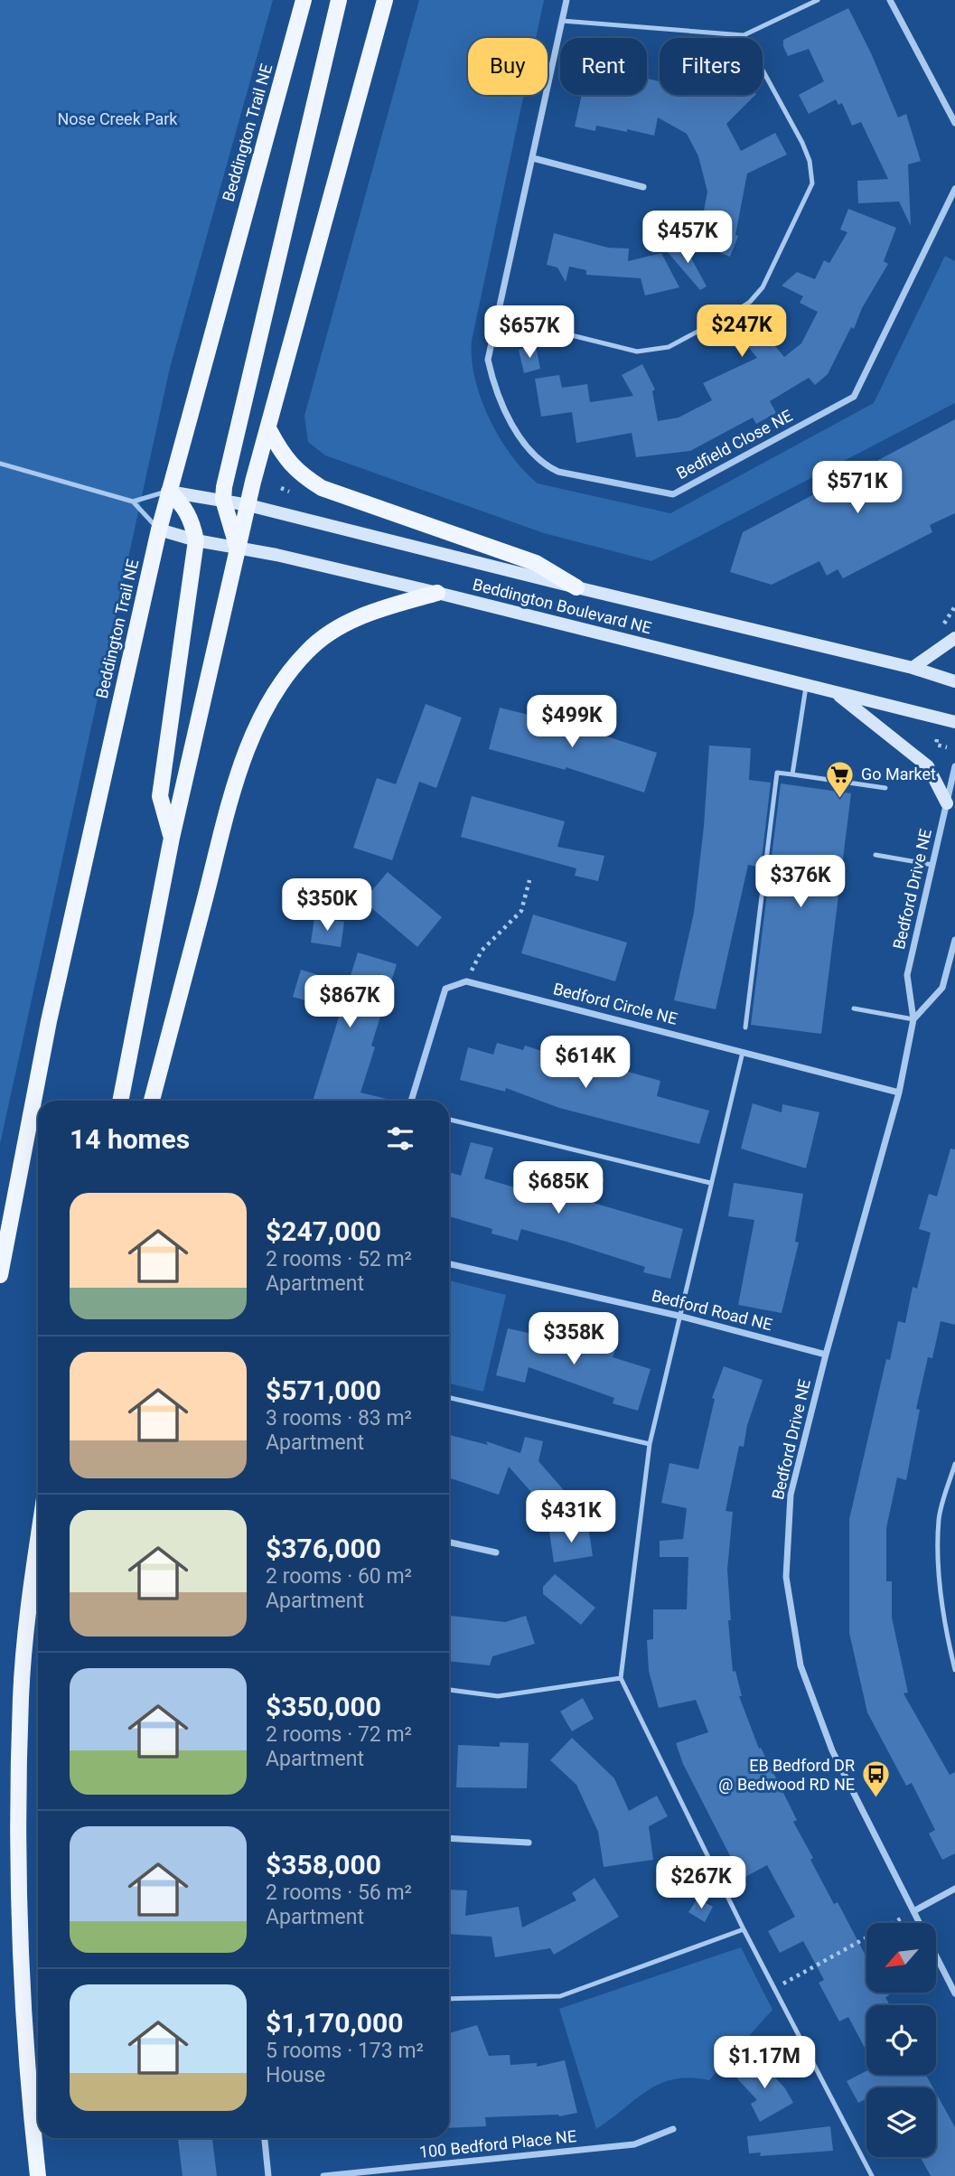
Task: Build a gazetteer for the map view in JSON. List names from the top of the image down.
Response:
{
  "streets": {
    "main road": ["Beddington Trail NE", "Beddington Boulevard NE"],
    "street": [
      "Bedfield Close NE",
      "Bedford Drive NE",
      "Bedford Circle NE",
      "Bedford Road NE",
      "100 Bedford Place NE"
    ]
  },
  "crossings": [
    ["Beddington Trail NE", "Beddington Boulevard NE"],
    ["Bedford Drive NE", "Bedford Circle NE"],
    ["Bedford Drive NE", "Bedford Road NE"]
  ],
  "parks": ["Nose Creek Park"],
  "places": {
    "supermarket": ["Go Market"],
    "bus stop": ["EB Bedford DR @ Bedwood RD NE"]
  },
  "north": "bottom left",
  "page": {
    "chip": ["Buy", "Rent", "Filters"],
    "price": [
      "$457K",
      "$247K",
      "$657K",
      "$571K",
      "$499K",
      "$376K",
      "$350K",
      "$867K",
      "$614K",
      "$685K",
      "$358K",
      "$431K",
      "$267K",
      "$1.17M"
    ],
    "heading": "14 homes",
    "list": [
      {
        "name": "$247,000",
        "note": "2 rooms · 52 m² · Apartment"
      },
      {
        "name": "$571,000",
        "note": "3 rooms · 83 m² · Apartment"
      },
      {
        "name": "$376,000",
        "note": "2 rooms · 60 m² · Apartment"
      },
      {
        "name": "$350,000",
        "note": "2 rooms · 72 m² · Apartment"
      },
      {
        "name": "$358,000",
        "note": "2 rooms · 56 m² · Apartment"
      },
      {
        "name": "$1,170,000",
        "note": "5 rooms · 173 m² · House"
      }
    ]
  }
}
